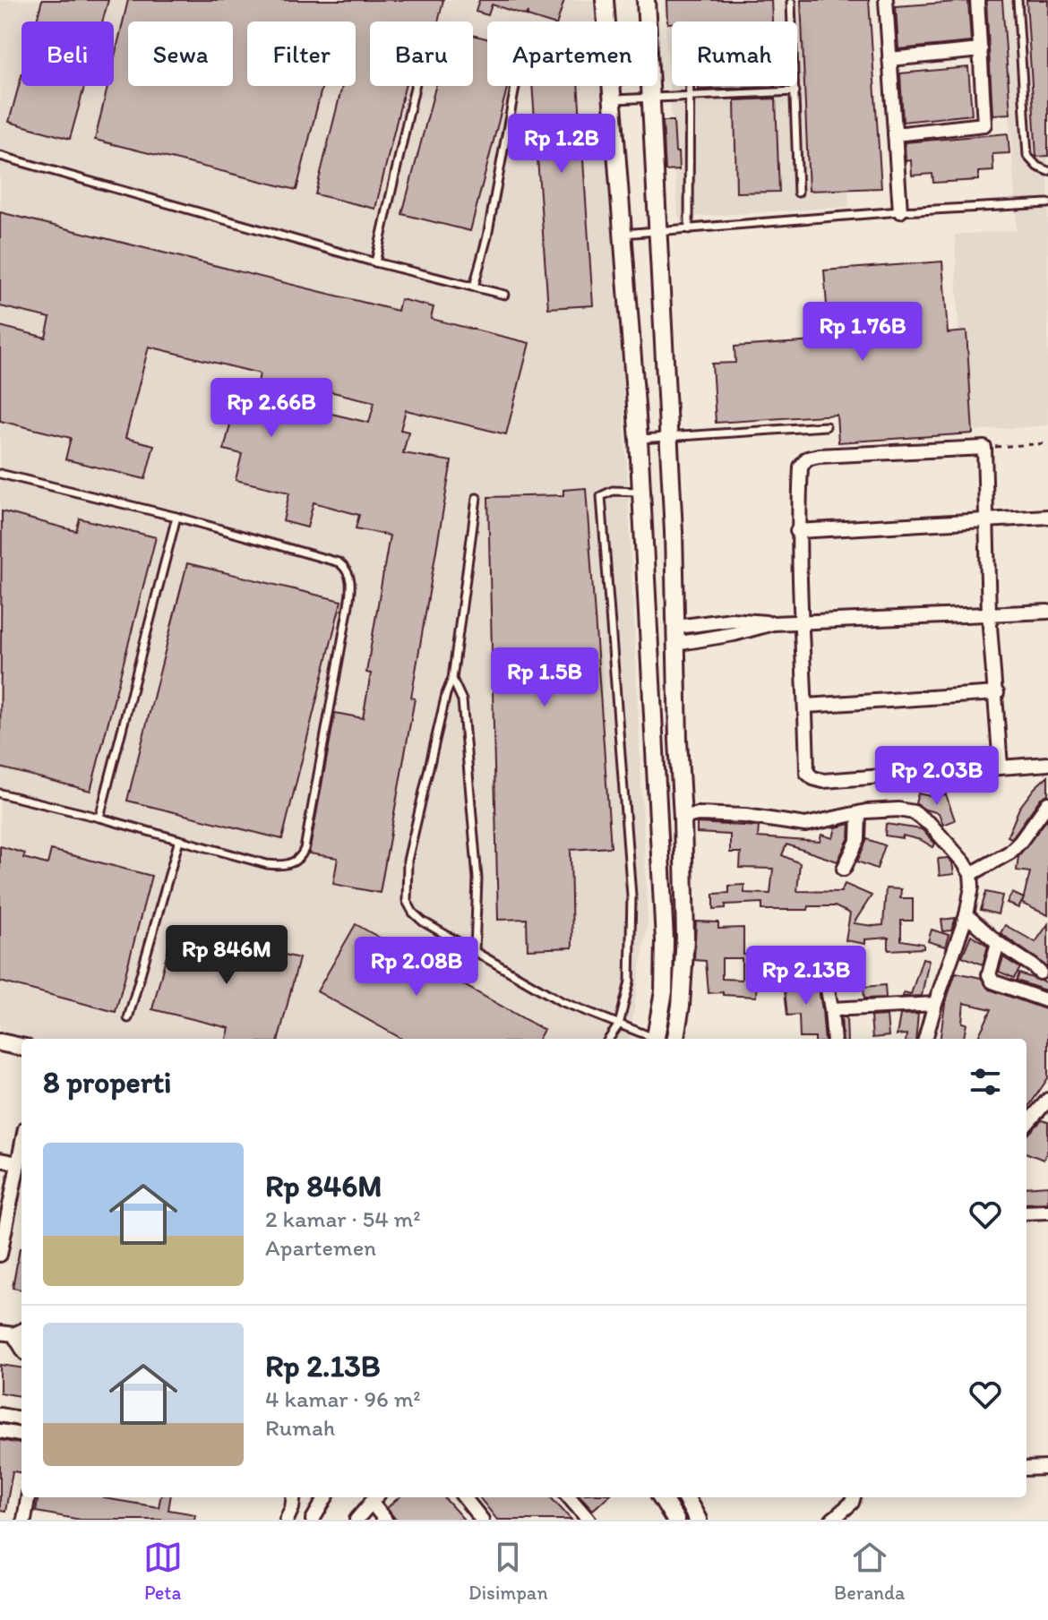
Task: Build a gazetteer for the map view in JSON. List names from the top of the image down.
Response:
{
  "page": {
    "chip": [
      "Beli",
      "Sewa",
      "Filter",
      "Baru",
      "Apartemen",
      "Rumah"
    ],
    "price": [
      "Rp 1.2B",
      "Rp 1.76B",
      "Rp 2.66B",
      "Rp 1.5B",
      "Rp 2.03B",
      "Rp 846M",
      "Rp 2.08B",
      "Rp 2.13B"
    ],
    "heading": "8 properti",
    "list": [
      {
        "name": "Rp 846M",
        "note": "2 kamar · 54 m² · Apartemen"
      },
      {
        "name": "Rp 2.13B",
        "note": "4 kamar · 96 m² · Rumah"
      }
    ],
    "tabs": ["Peta", "Disimpan", "Beranda"]
  }
}
